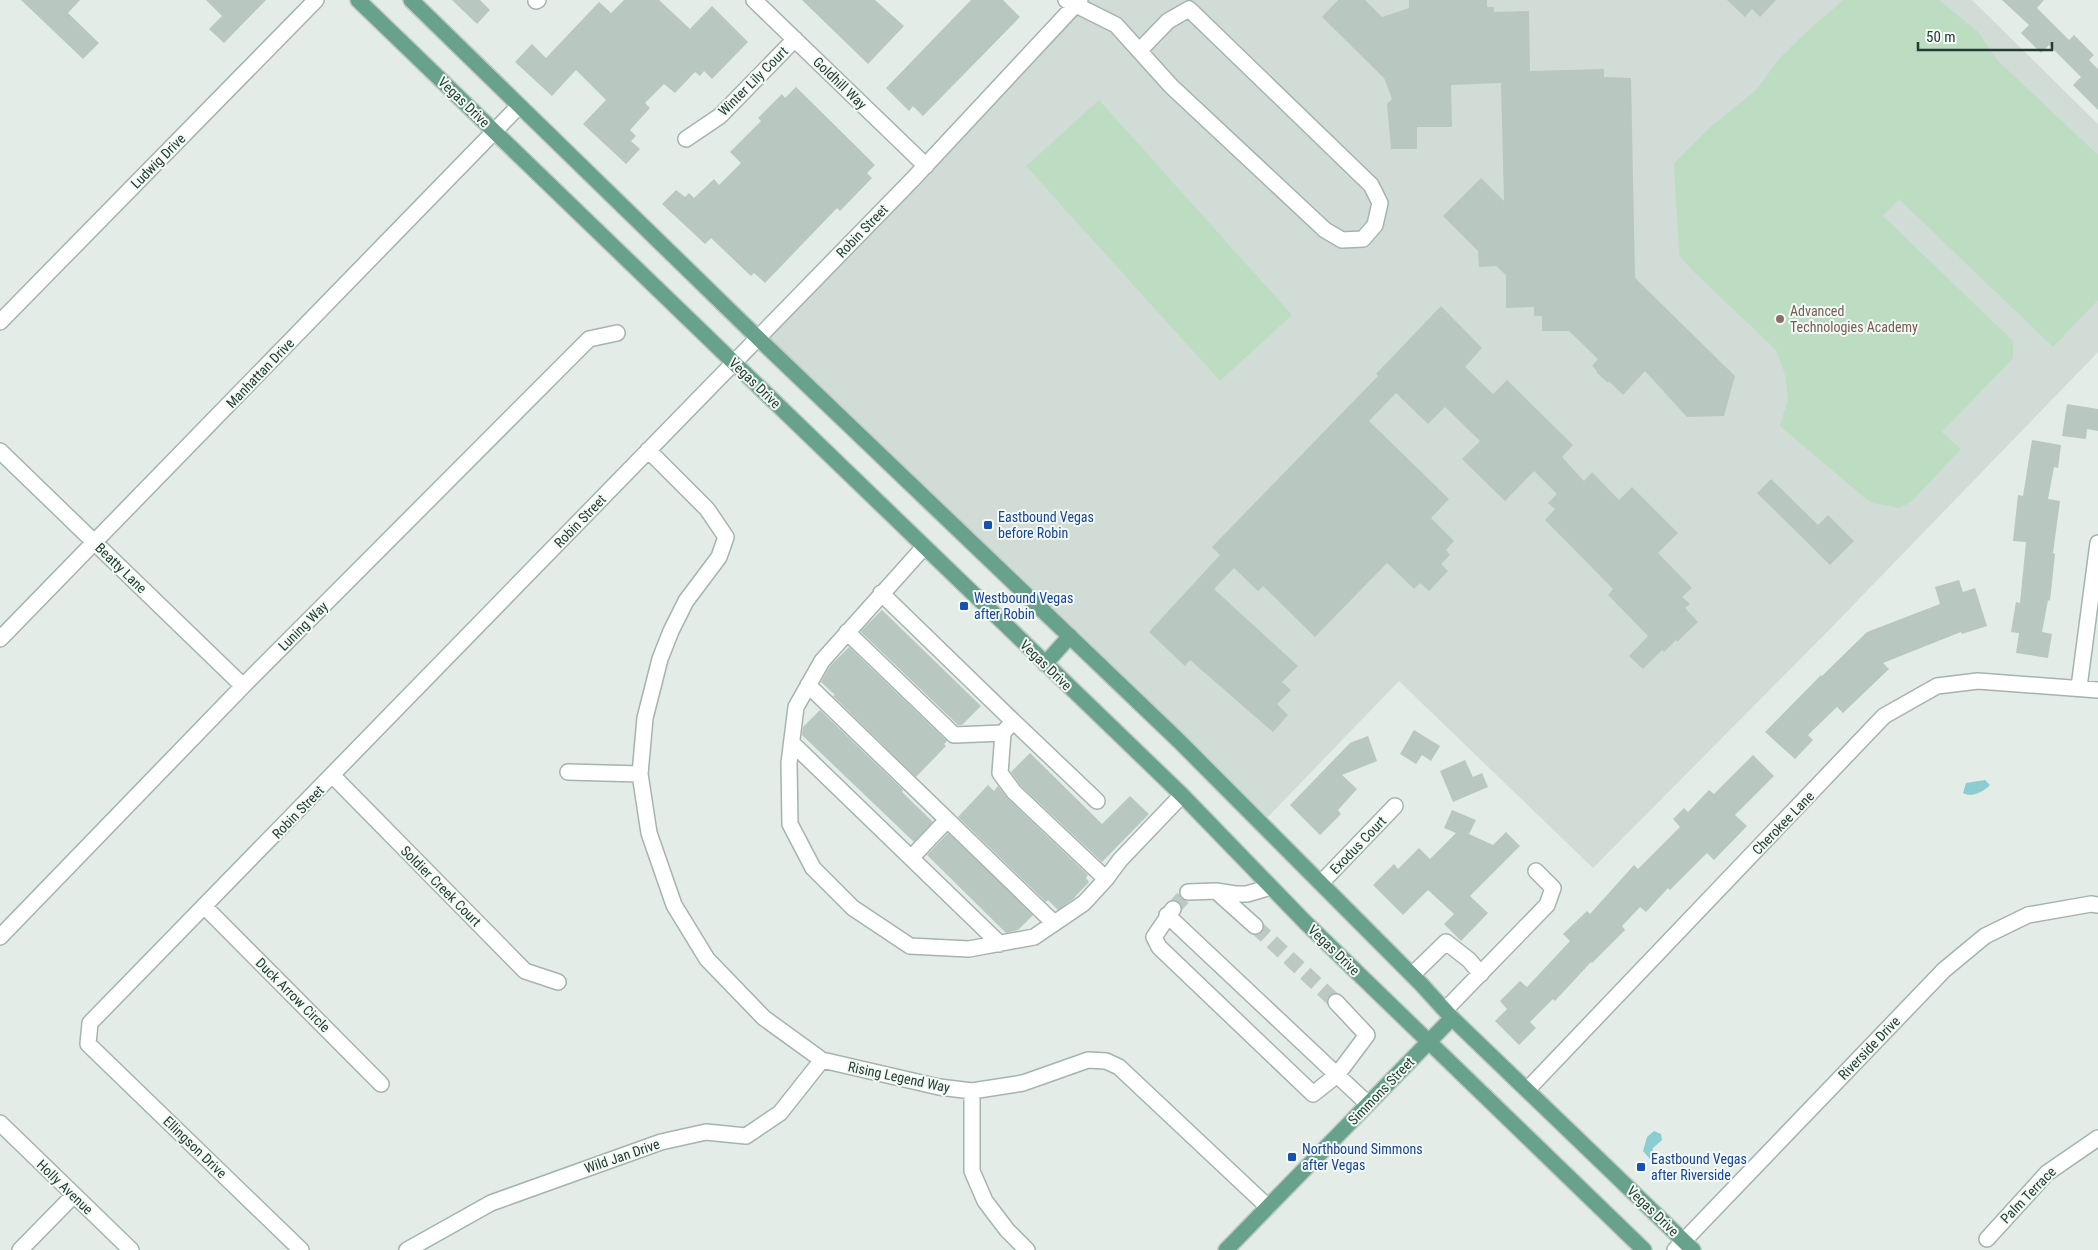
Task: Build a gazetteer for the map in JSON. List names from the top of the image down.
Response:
{
  "streets": {
    "main road": ["Vegas Drive", "Simmons Street"],
    "street": [
      "Winter Lily Court",
      "Goldhill Way",
      "Ludwig Drive",
      "Robin Street",
      "Manhattan Drive",
      "Beatty Lane",
      "Luning Way",
      "Cherokee Lane",
      "Exodus Court",
      "Soldier Creek Court",
      "Duck Arrow Circle",
      "Riverside Drive",
      "Rising Legend Way",
      "Ellingson Drive",
      "Wild Jan Drive",
      "Holly Avenue",
      "Palm Terrace"
    ]
  },
  "crossings": [
    ["Winter Lily Court", "Goldhill Way"],
    ["Goldhill Way", "Robin Street"],
    ["Vegas Drive", "Robin Street"],
    ["Vegas Drive", "Manhattan Drive"],
    ["Vegas Drive", "Cherokee Lane"],
    ["Vegas Drive", "Exodus Court"],
    ["Vegas Drive", "Riverside Drive"],
    ["Vegas Drive", "Simmons Street"],
    ["Robin Street", "Soldier Creek Court"],
    ["Robin Street", "Duck Arrow Circle"],
    ["Robin Street", "Rising Legend Way"],
    ["Robin Street", "Ellingson Drive"],
    ["Manhattan Drive", "Beatty Lane"],
    ["Beatty Lane", "Luning Way"],
    ["Rising Legend Way", "Simmons Street"],
    ["Rising Legend Way", "Wild Jan Drive"]
  ],
  "places": {
    "other": ["Advanced Technologies Academy"],
    "transit": [
      "Eastbound Vegas before Robin",
      "Westbound Vegas after Robin",
      "Northbound Simmons after Vegas",
      "Eastbound Vegas after Riverside"
    ]
  },
  "scale_bar": "50 m"
}
